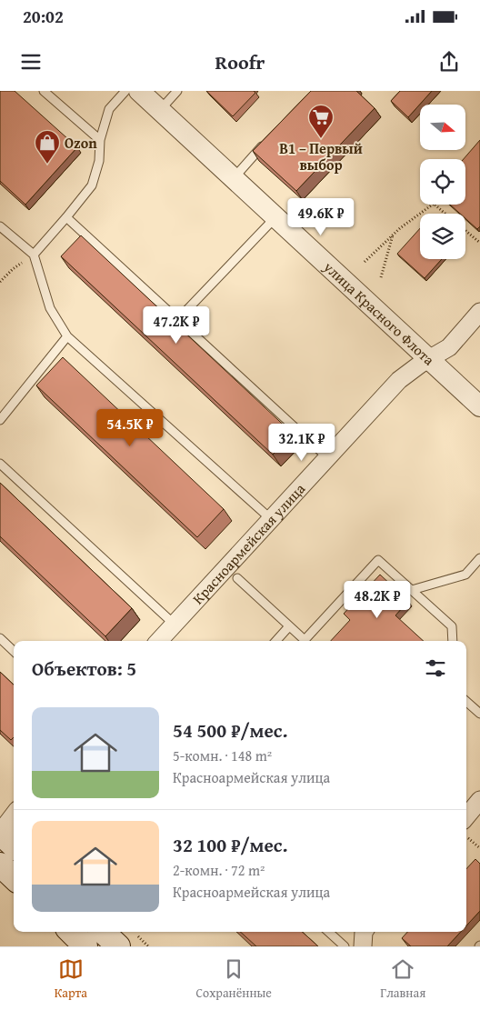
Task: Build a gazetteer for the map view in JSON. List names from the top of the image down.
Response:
{
  "streets": {
    "street": ["улица Красного Флота", "Красноармейская улица"]
  },
  "crossings": [
    ["улица Красного Флота", "Красноармейская улица"]
  ],
  "places": {
    "supermarket": ["В1 – Первый выбор"],
    "shop": ["Ozon"]
  },
  "north": "right",
  "page": {
    "status": "20:02",
    "header": "Roofr",
    "price": [
      "49.6K ₽",
      "47.2K ₽",
      "54.5K ₽",
      "32.1K ₽",
      "48.2K ₽"
    ],
    "heading": "Объектов: 5",
    "list": [
      {
        "name": "54 500 ₽/мес.",
        "note": "5-комн. · 148 m² · Красноармейская улица"
      },
      {
        "name": "32 100 ₽/мес.",
        "note": "2-комн. · 72 m² · Красноармейская улица"
      }
    ],
    "tabs": ["Карта", "Сохранённые", "Главная"]
  }
}
